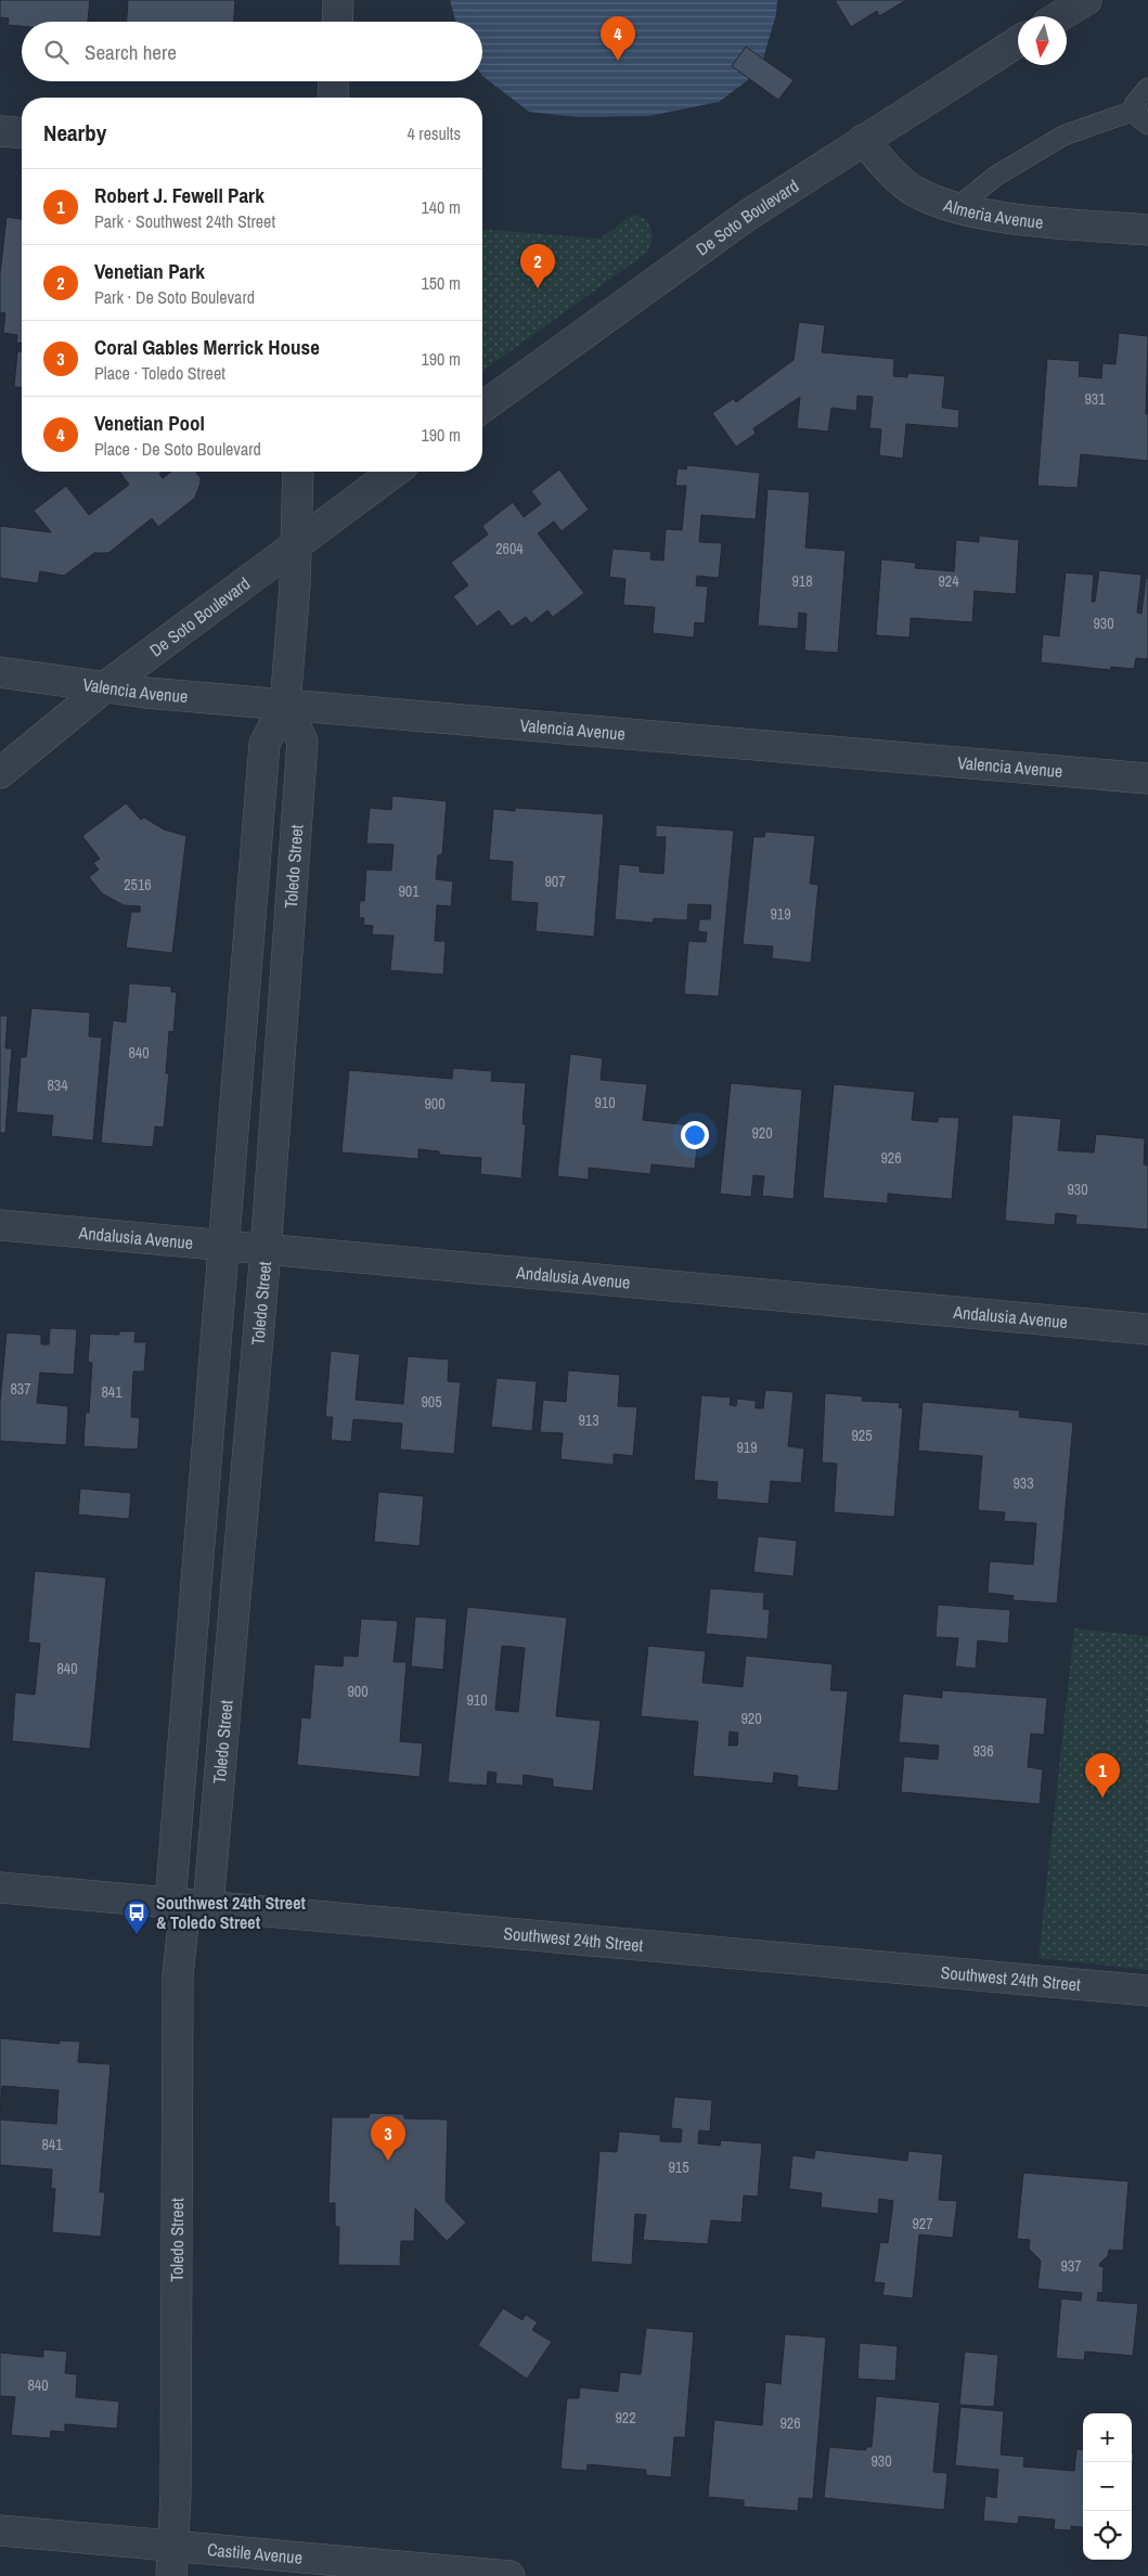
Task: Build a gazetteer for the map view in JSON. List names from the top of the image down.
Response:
{
  "streets": {
    "street": [
      "Almeria Avenue",
      "De Soto Boulevard",
      "Valencia Avenue",
      "Toledo Street",
      "Andalusia Avenue",
      "Southwest 24th Street",
      "Castile Avenue"
    ]
  },
  "crossings": [
    ["Almeria Avenue", "De Soto Boulevard"],
    ["De Soto Boulevard", "Valencia Avenue"],
    ["De Soto Boulevard", "Toledo Street"],
    ["Valencia Avenue", "Toledo Street"],
    ["Toledo Street", "Andalusia Avenue"],
    ["Toledo Street", "Southwest 24th Street"],
    ["Toledo Street", "Castile Avenue"]
  ],
  "places": {
    "bus stop": ["Southwest 24th Street & Toledo Street"]
  },
  "house_numbers": [
    "931",
    "2604",
    "918",
    "924",
    "930",
    "907",
    "2516",
    "901",
    "919",
    "840",
    "834",
    "910",
    "900",
    "920",
    "926",
    "930",
    "837",
    "841",
    "905",
    "913",
    "925",
    "919",
    "933",
    "840",
    "900",
    "910",
    "920",
    "936",
    "841",
    "915",
    "927",
    "937",
    "840",
    "922",
    "926",
    "930"
  ],
  "north": "bottom",
  "page": {
    "pins": [
      "4",
      "2",
      "1",
      "3"
    ],
    "search": "Search here",
    "heading": ["Nearby", "4 results"],
    "list": [
      {
        "mark": "1",
        "name": "Robert J. Fewell Park",
        "note": "Park · Southwest 24th Street",
        "value": "140 m"
      },
      {
        "mark": "2",
        "name": "Venetian Park",
        "note": "Park · De Soto Boulevard",
        "value": "150 m"
      },
      {
        "mark": "3",
        "name": "Coral Gables Merrick House",
        "note": "Place · Toledo Street",
        "value": "190 m"
      },
      {
        "mark": "4",
        "name": "Venetian Pool",
        "note": "Place · De Soto Boulevard",
        "value": "190 m"
      }
    ],
    "map_buttons": ["+", "−"]
  }
}
